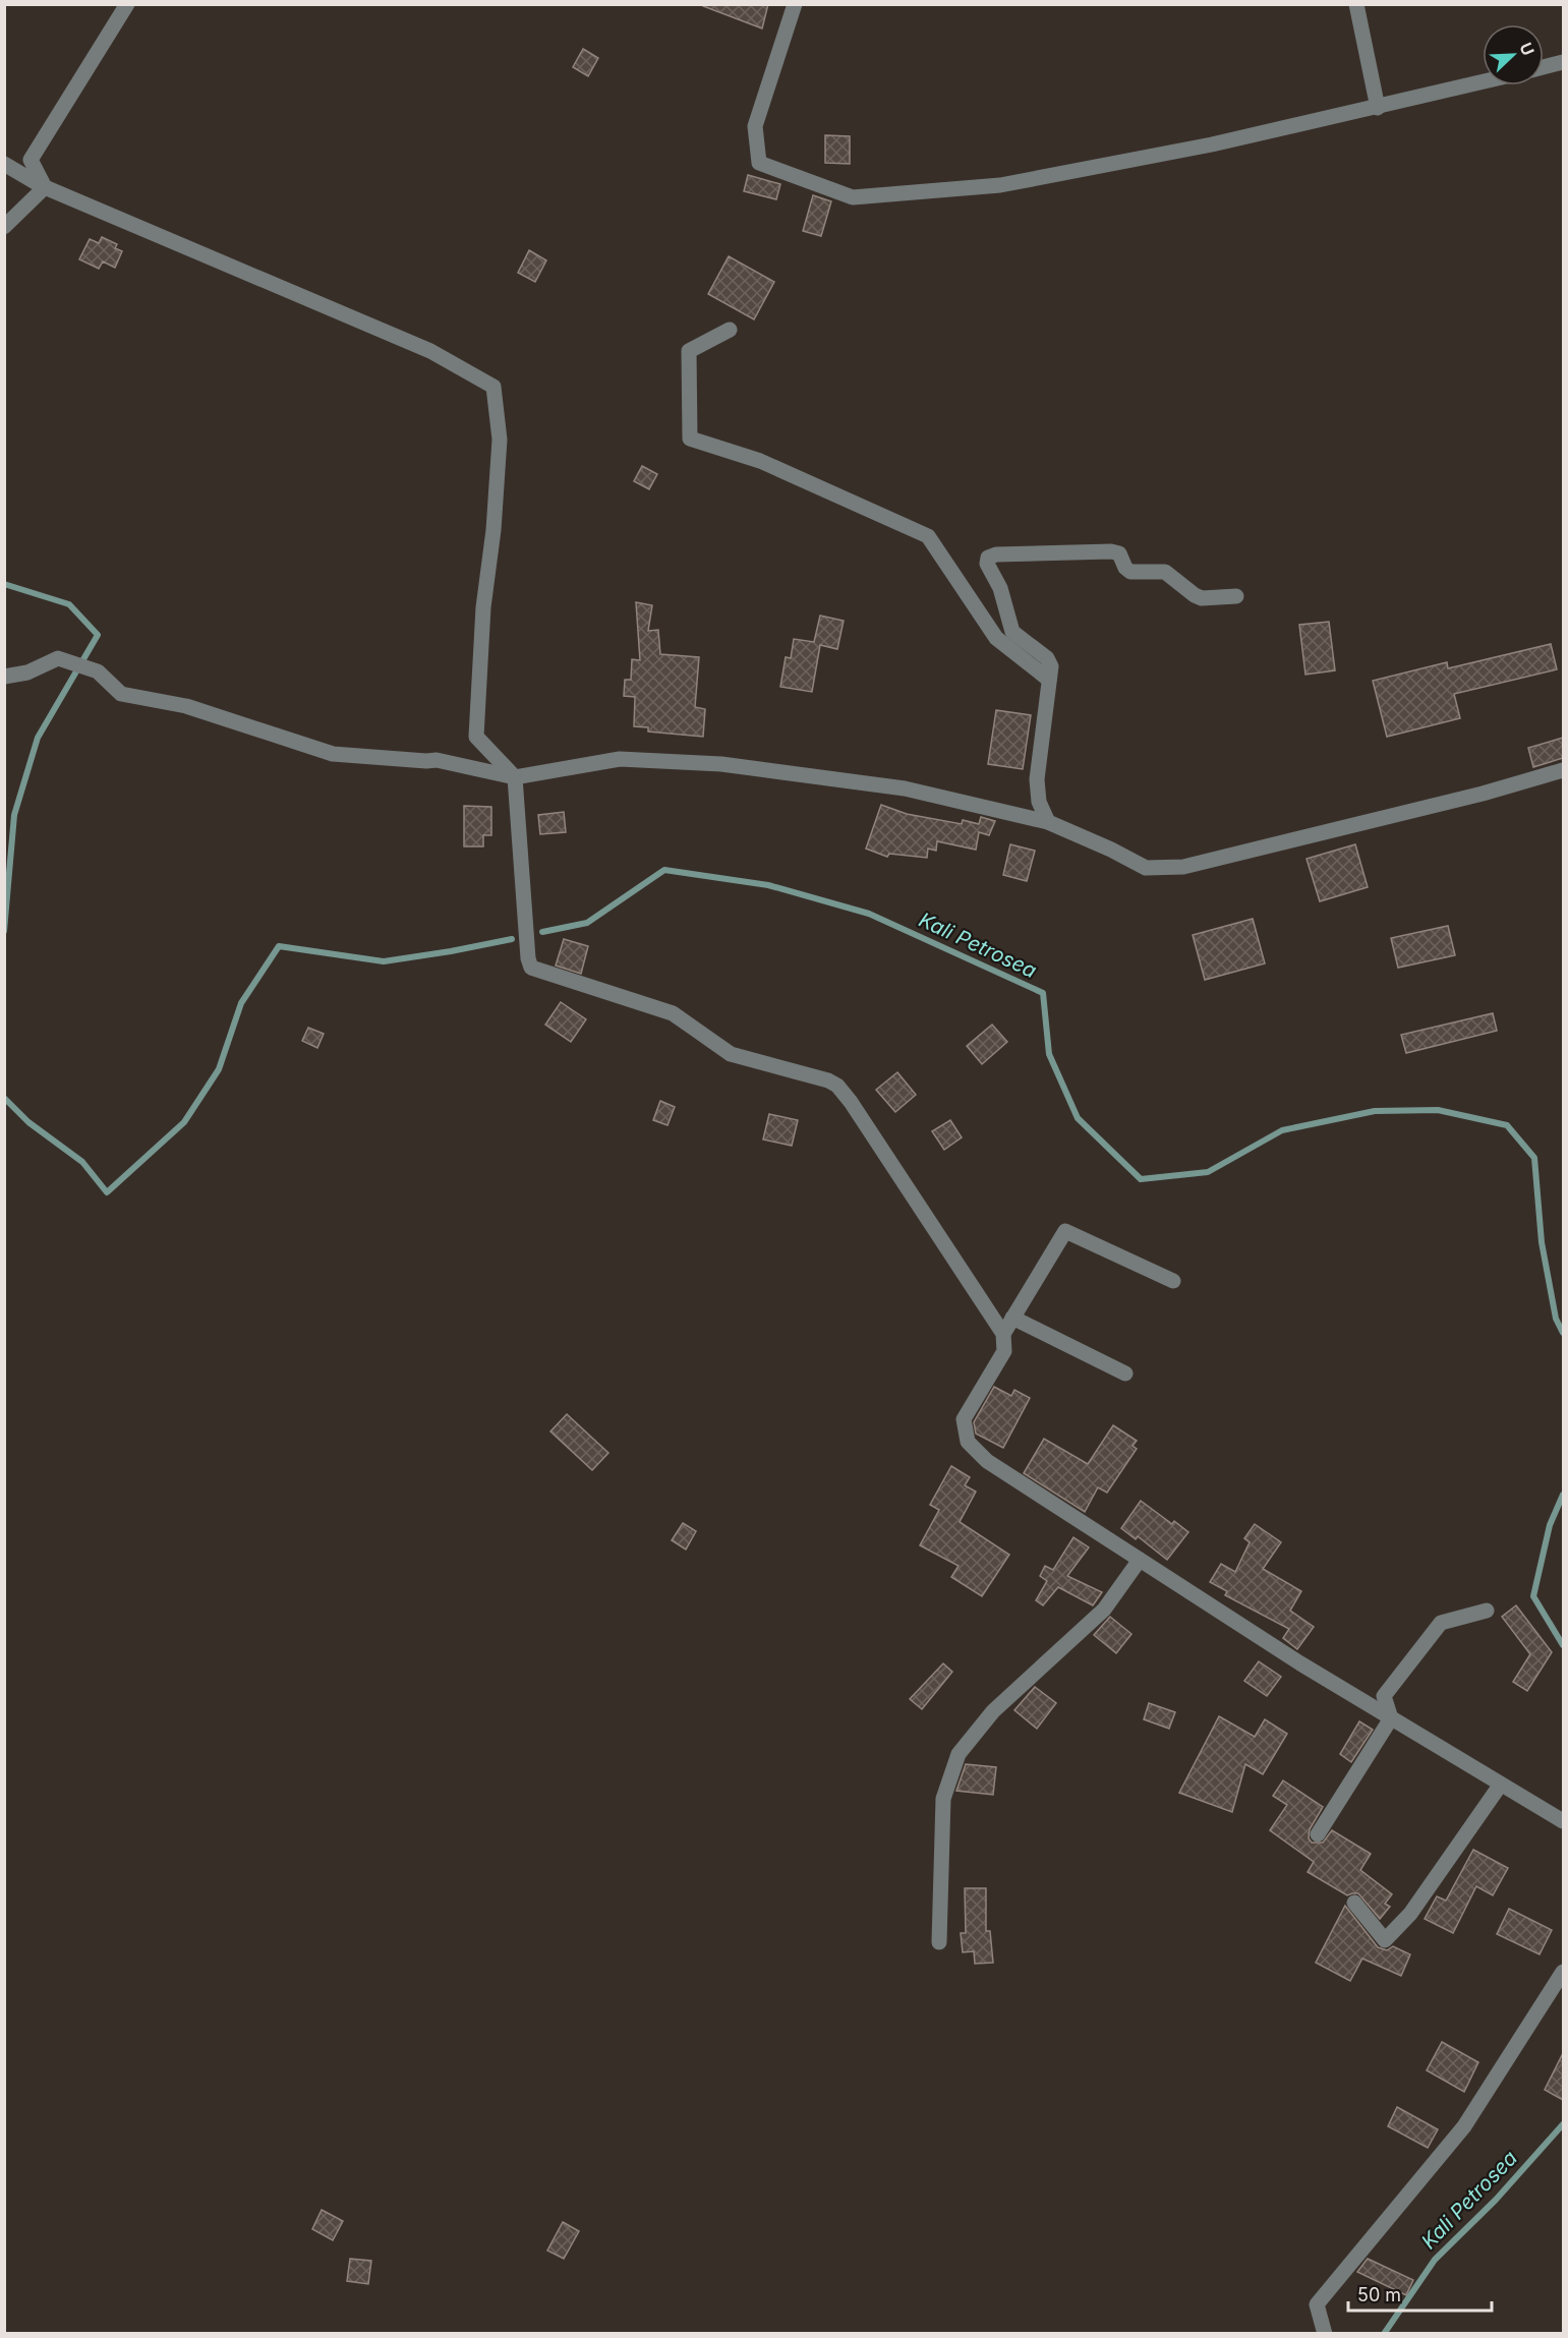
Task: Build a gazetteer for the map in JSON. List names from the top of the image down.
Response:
{
  "water": ["Kali Petrosea"],
  "scale_bar": "50 m",
  "north": "top right"
}
